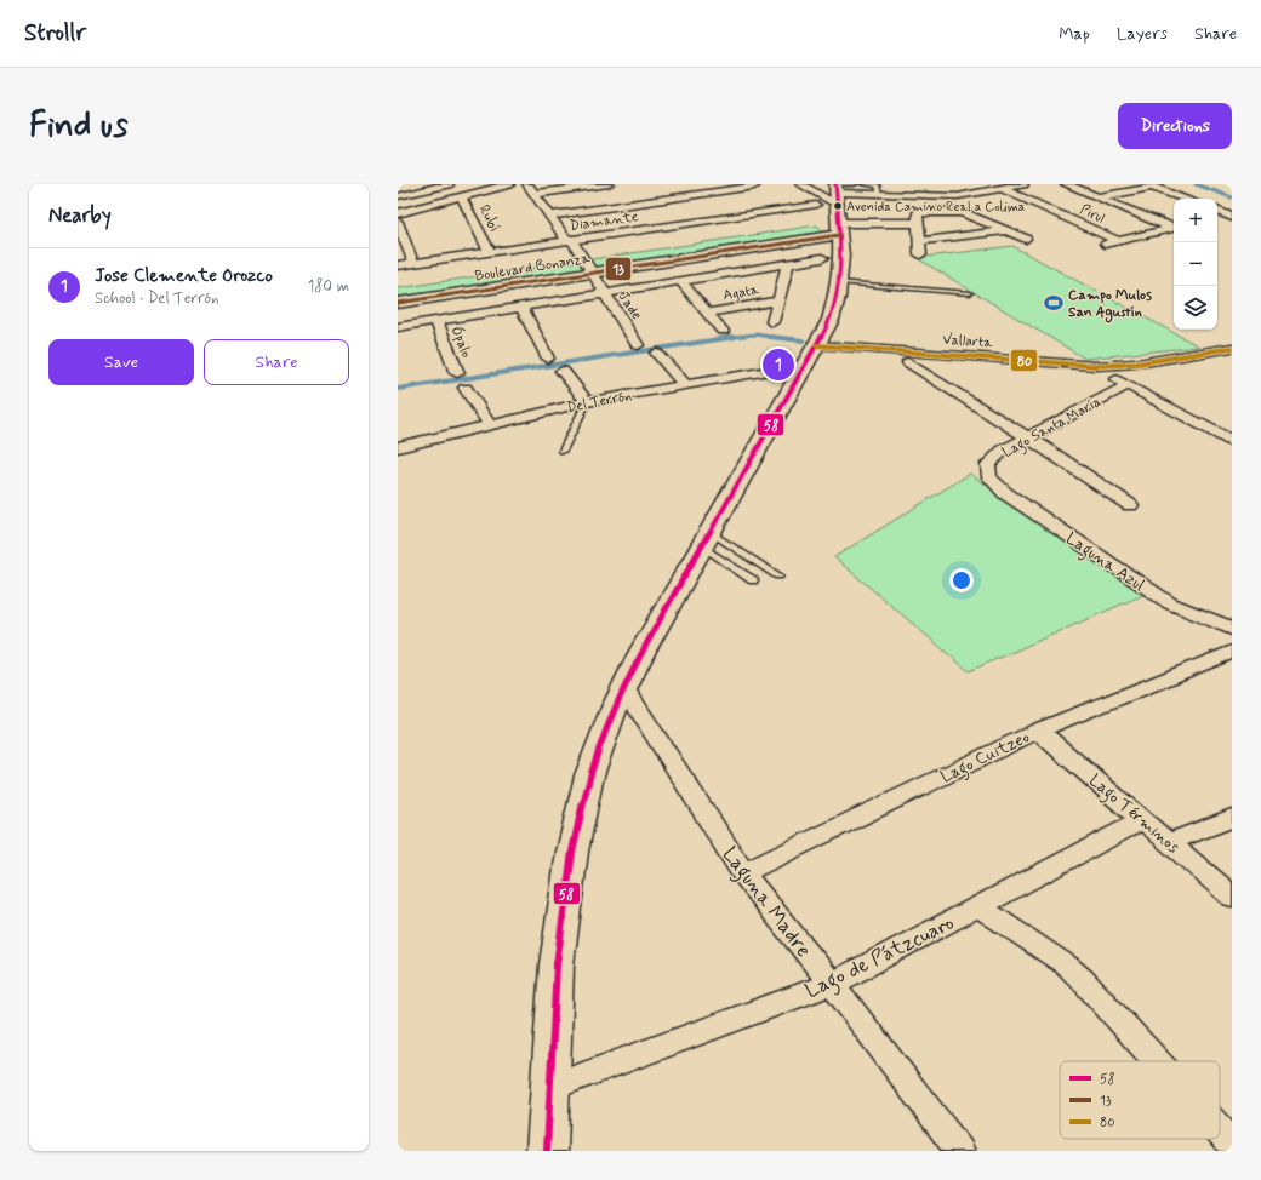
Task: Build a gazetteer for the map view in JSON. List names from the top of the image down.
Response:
{
  "streets": {
    "main road": ["Boulevard Bonanza"],
    "street": [
      "Pirul",
      "Rubí",
      "Diamante",
      "Agata",
      "Jade",
      "Vallarta",
      "Ópalo",
      "Del Terrón",
      "Lago Santa María",
      "Laguna Azul",
      "Lago Cuitzeo",
      "Lago Términos",
      "Laguna Madre",
      "Lago de Pátzcuaro"
    ]
  },
  "crossings": [
    ["Rubí", "Diamante"],
    ["Diamante", "Boulevard Bonanza"],
    ["Diamante", "Jade"],
    ["Boulevard Bonanza", "Jade"],
    ["Vallarta", "Del Terrón"],
    ["Lago Santa María", "Laguna Azul"],
    ["Lago Cuitzeo", "Lago Términos"],
    ["Lago Cuitzeo", "Laguna Madre"],
    ["Lago Términos", "Lago de Pátzcuaro"],
    ["Laguna Madre", "Lago de Pátzcuaro"]
  ],
  "places": {
    "other": ["Avenida Camino Real a Colima"],
    "sports": ["Campo Mulos San Agustín"]
  },
  "lines": ["transit line 58", "transit line 13", "transit line 80"],
  "legend": ["58", "13", "80"],
  "page": {
    "header": "Strollr",
    "nav": ["Map", "Layers", "Share"],
    "buttons": [
      "Directions",
      ["Save", "Share"]
    ],
    "title": "Find us",
    "heading": "Nearby",
    "map_buttons": ["+", "−"],
    "list": [
      {
        "mark": "1",
        "name": "Jose Clemente Orozco",
        "note": "School · Del Terrón",
        "value": "180 m"
      }
    ],
    "pins": "1"
  }
}
